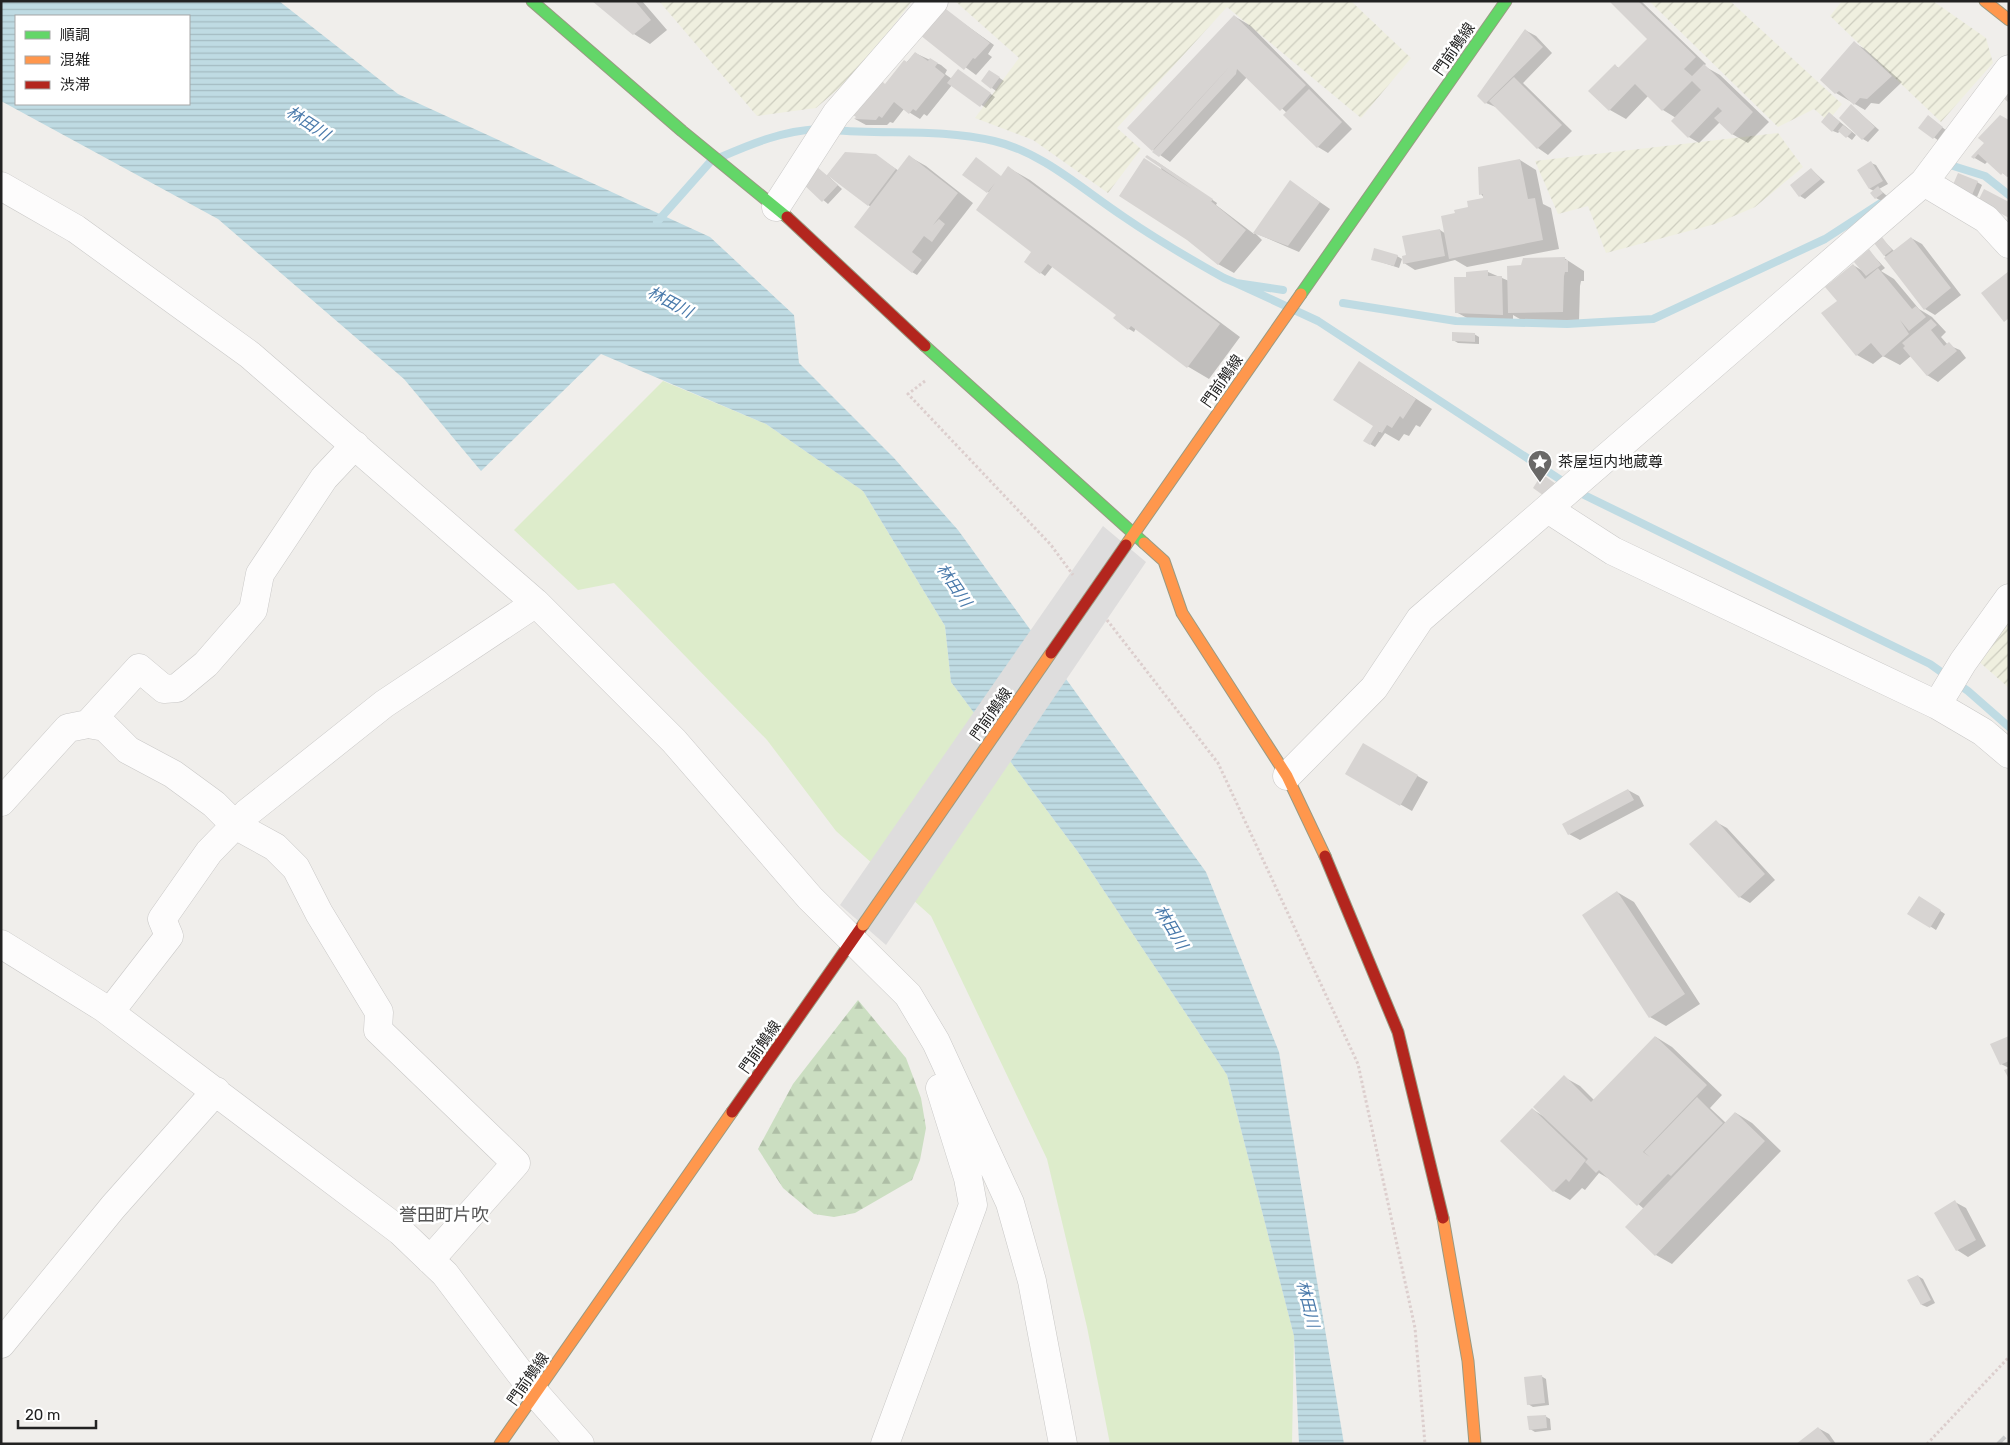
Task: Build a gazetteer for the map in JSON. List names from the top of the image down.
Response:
{
  "streets": {
    "street": ["門前鵤線"]
  },
  "districts": ["誉田町片吹"],
  "water": ["林田川"],
  "places": {
    "place": ["茶屋垣内地蔵尊"]
  },
  "legend": ["順調", "混雑", "渋滞"],
  "scale_bar": "20 m"
}
